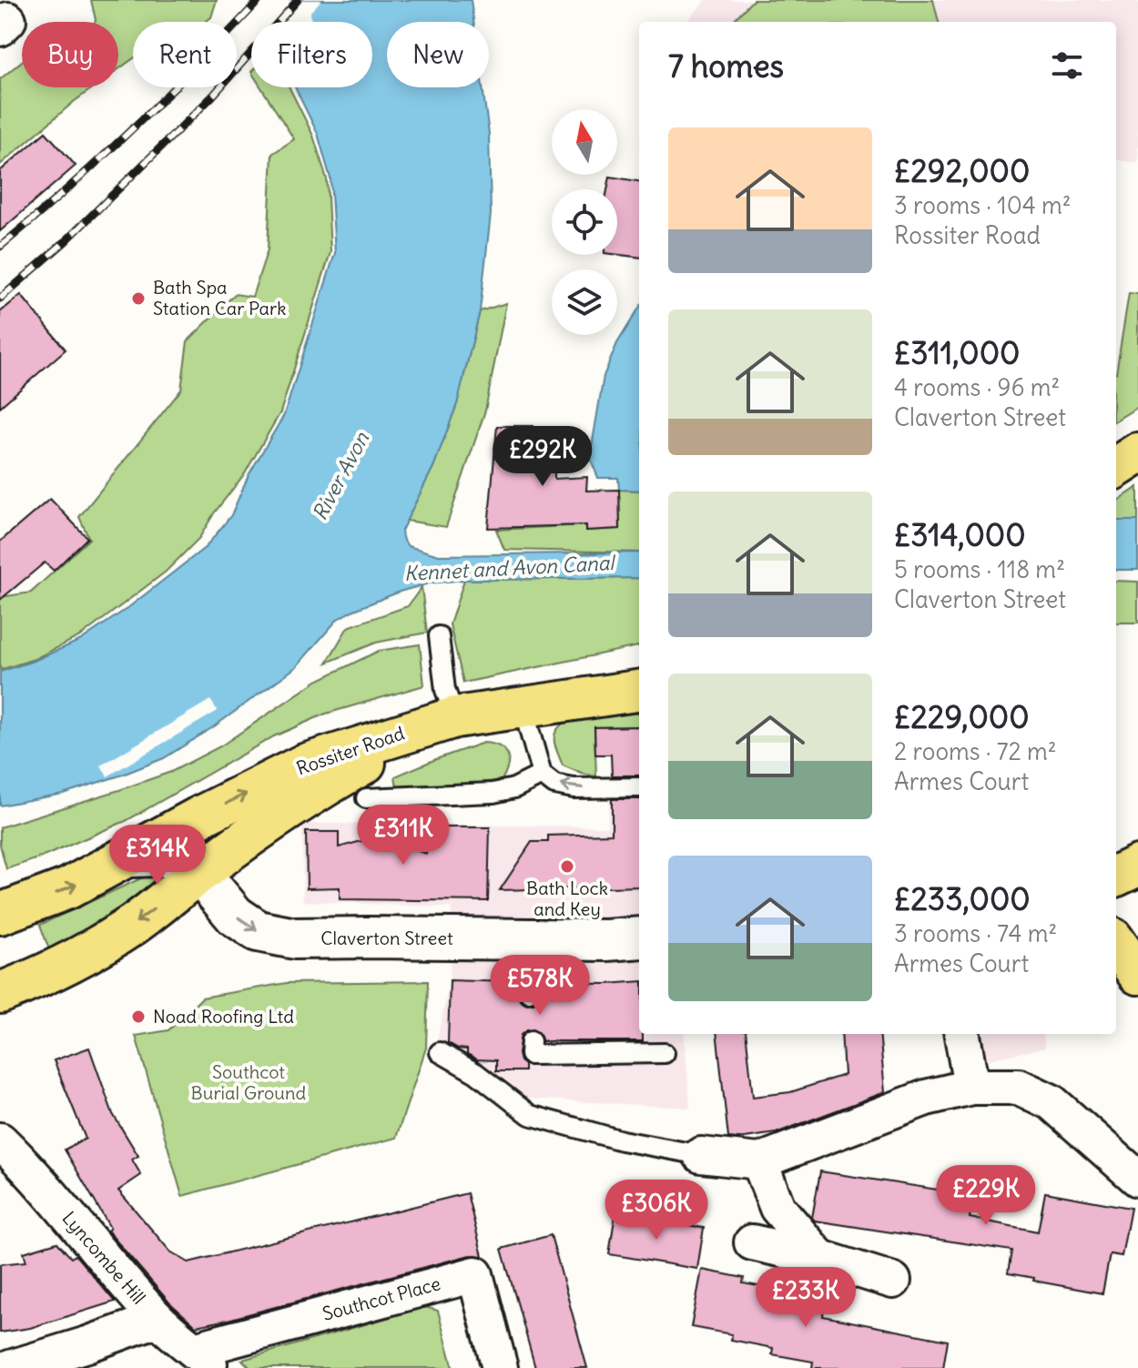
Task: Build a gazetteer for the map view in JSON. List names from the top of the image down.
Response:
{
  "streets": {
    "main road": ["Rossiter Road"],
    "street": ["Claverton Street", "Lyncombe Hill", "Southcot Place"]
  },
  "crossings": [
    ["Rossiter Road", "Claverton Street"],
    ["Lyncombe Hill", "Southcot Place"]
  ],
  "one_way": ["Claverton Street"],
  "water": ["River Avon", "Kennet and Avon Canal"],
  "parks": ["Southcot Burial Ground"],
  "places": ["Bath Spa Station Car Park", "Bath Lock and Key", "Noad Roofing Ltd"],
  "north": "top",
  "page": {
    "chip": [
      "Buy",
      "Rent",
      "Filters",
      "New"
    ],
    "heading": "7 homes",
    "list": [
      {
        "name": "£292,000",
        "note": "3 rooms · 104 m² · Rossiter Road"
      },
      {
        "name": "£311,000",
        "note": "4 rooms · 96 m² · Claverton Street"
      },
      {
        "name": "£314,000",
        "note": "5 rooms · 118 m² · Claverton Street"
      },
      {
        "name": "£229,000",
        "note": "2 rooms · 72 m² · Armes Court"
      },
      {
        "name": "£233,000",
        "note": "3 rooms · 74 m² · Armes Court"
      }
    ],
    "price": [
      "£292K",
      "£311K",
      "£314K",
      "£578K",
      "£229K",
      "£306K",
      "£233K"
    ]
  }
}
